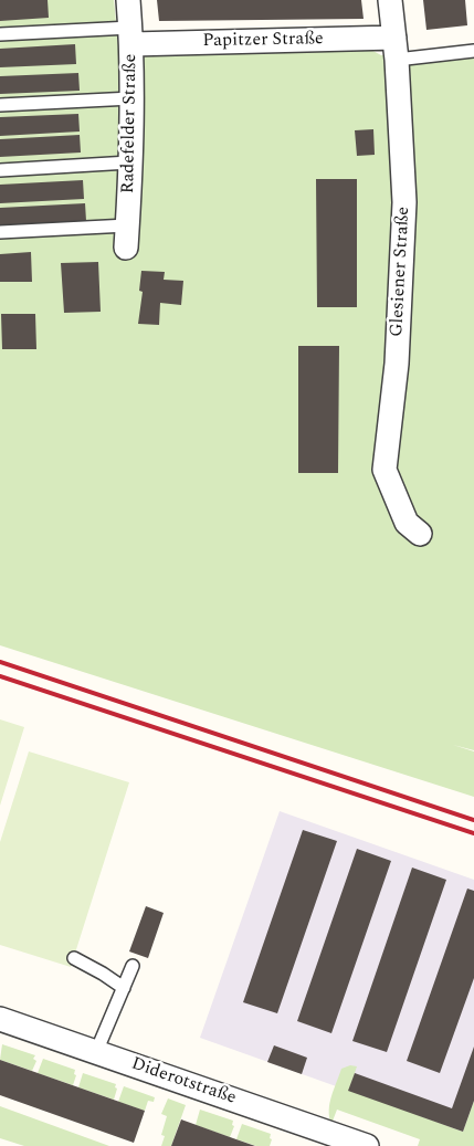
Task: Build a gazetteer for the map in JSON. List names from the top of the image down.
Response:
{
  "streets": {
    "street": [
      "Papitzer Straße",
      "Radefelder Straße",
      "Glesiener Straße",
      "Diderotstraße"
    ]
  },
  "crossings": [
    ["Papitzer Straße", "Radefelder Straße"],
    ["Papitzer Straße", "Glesiener Straße"]
  ]
}
